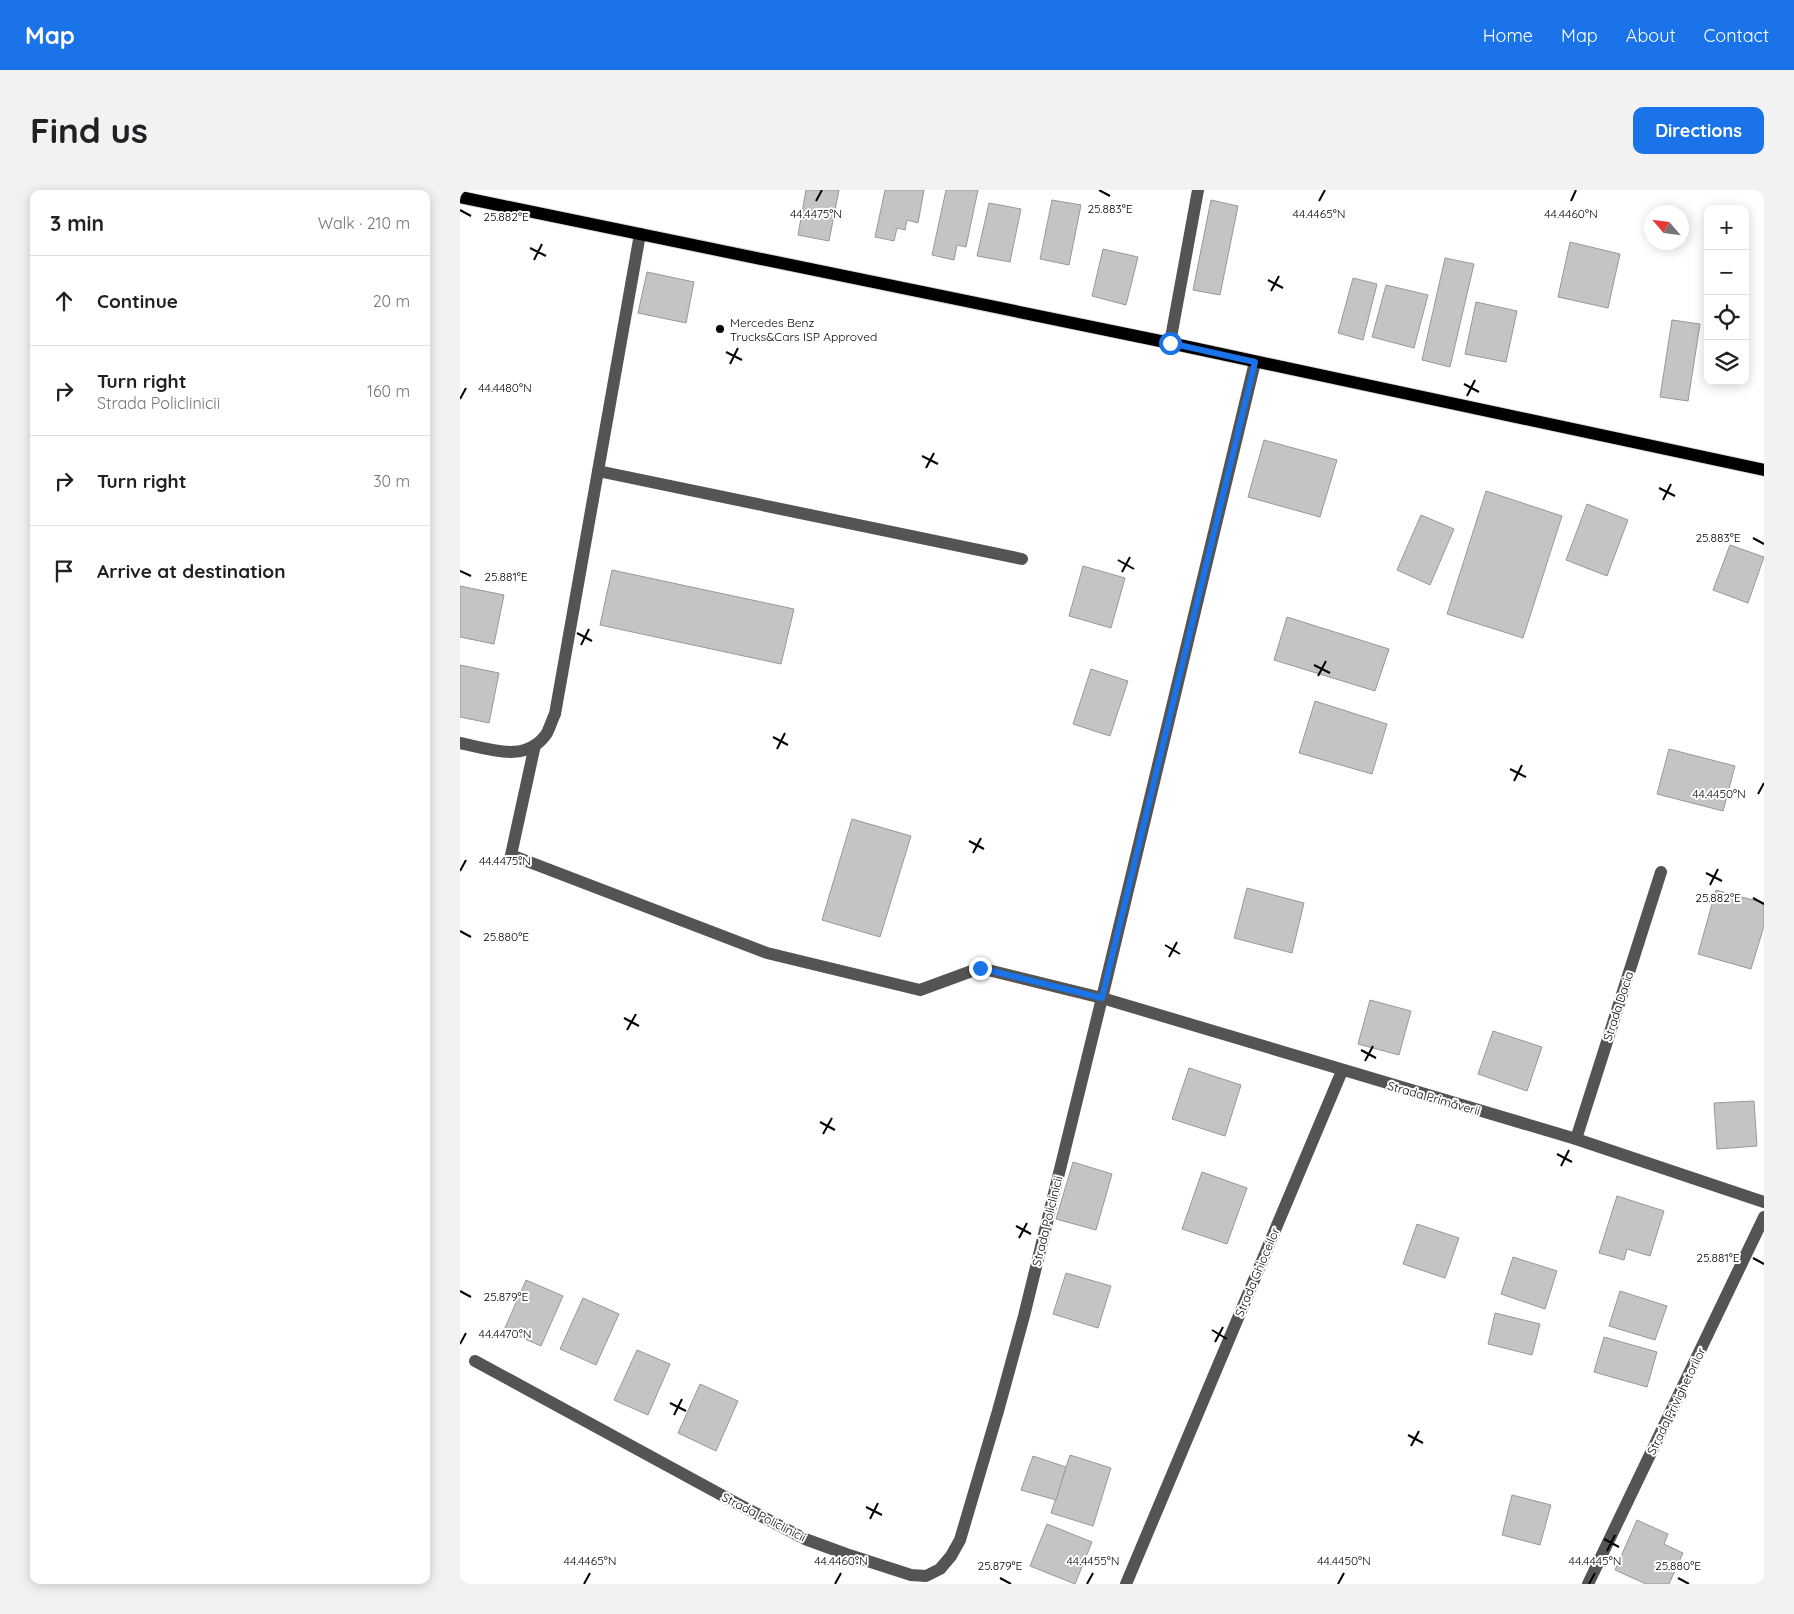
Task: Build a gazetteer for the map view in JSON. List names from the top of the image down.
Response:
{
  "streets": {
    "street": [
      "Strada Dacia",
      "Strada Primăverii",
      "Strada Policlinicii",
      "Strada Ghioceilor",
      "Strada Privighetorilor"
    ]
  },
  "crossings": [
    ["Strada Dacia", "Strada Primăverii"],
    ["Strada Primăverii", "Strada Policlinicii"],
    ["Strada Primăverii", "Strada Ghioceilor"]
  ],
  "places": ["Mercedes Benz Trucks&Cars ISP Approved"],
  "north": "top left",
  "page": {
    "header": "Map",
    "nav": [
      "Home",
      "Map",
      "About",
      "Contact"
    ],
    "buttons": "Directions",
    "title": "Find us",
    "heading": ["3 min", "Walk · 210 m"],
    "map_buttons": ["+", "−"],
    "list": [
      ["Continue", "20 m"],
      ["Turn right", "Strada Policlinicii", "160 m"],
      ["Turn right", "30 m"],
      "Arrive at destination"
    ]
  },
  "coordinates": [
    "25.883°E",
    "44.4475°N",
    "44.4465°N",
    "44.4460°N",
    "25.882°E",
    "44.4480°N",
    "25.881°E",
    "44.4450°N",
    "25.880°E",
    "25.879°E",
    "44.4470°N",
    "44.4455°N",
    "44.4445°N"
  ]
}
